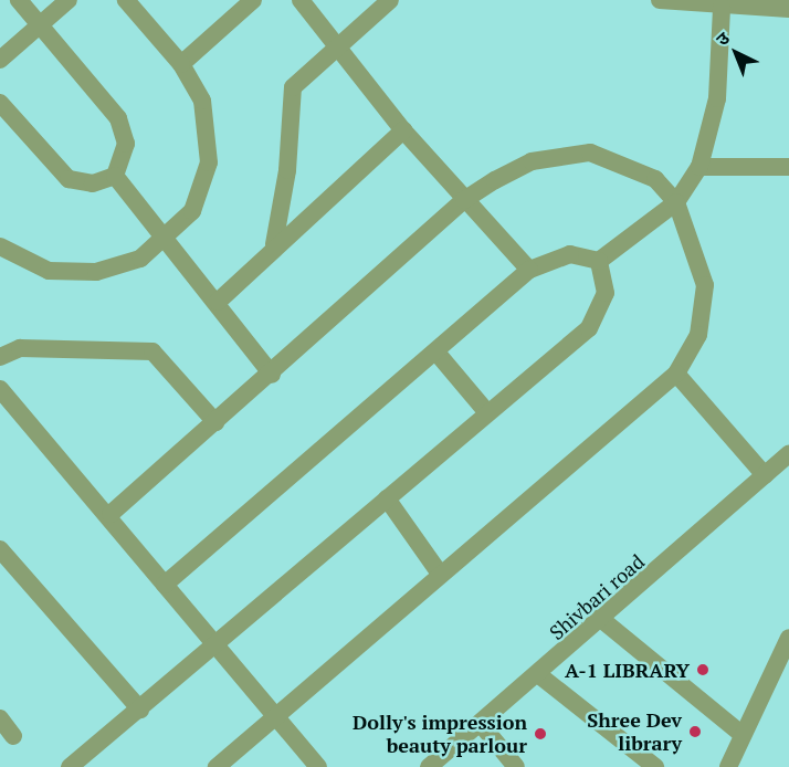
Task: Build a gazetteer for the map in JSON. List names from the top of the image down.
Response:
{
  "streets": {
    "street": ["Shivbari road"]
  },
  "places": ["A-1 LIBRARY", "Shree Dev library", "Dolly's impression beauty parlour"],
  "north": "top left"
}
